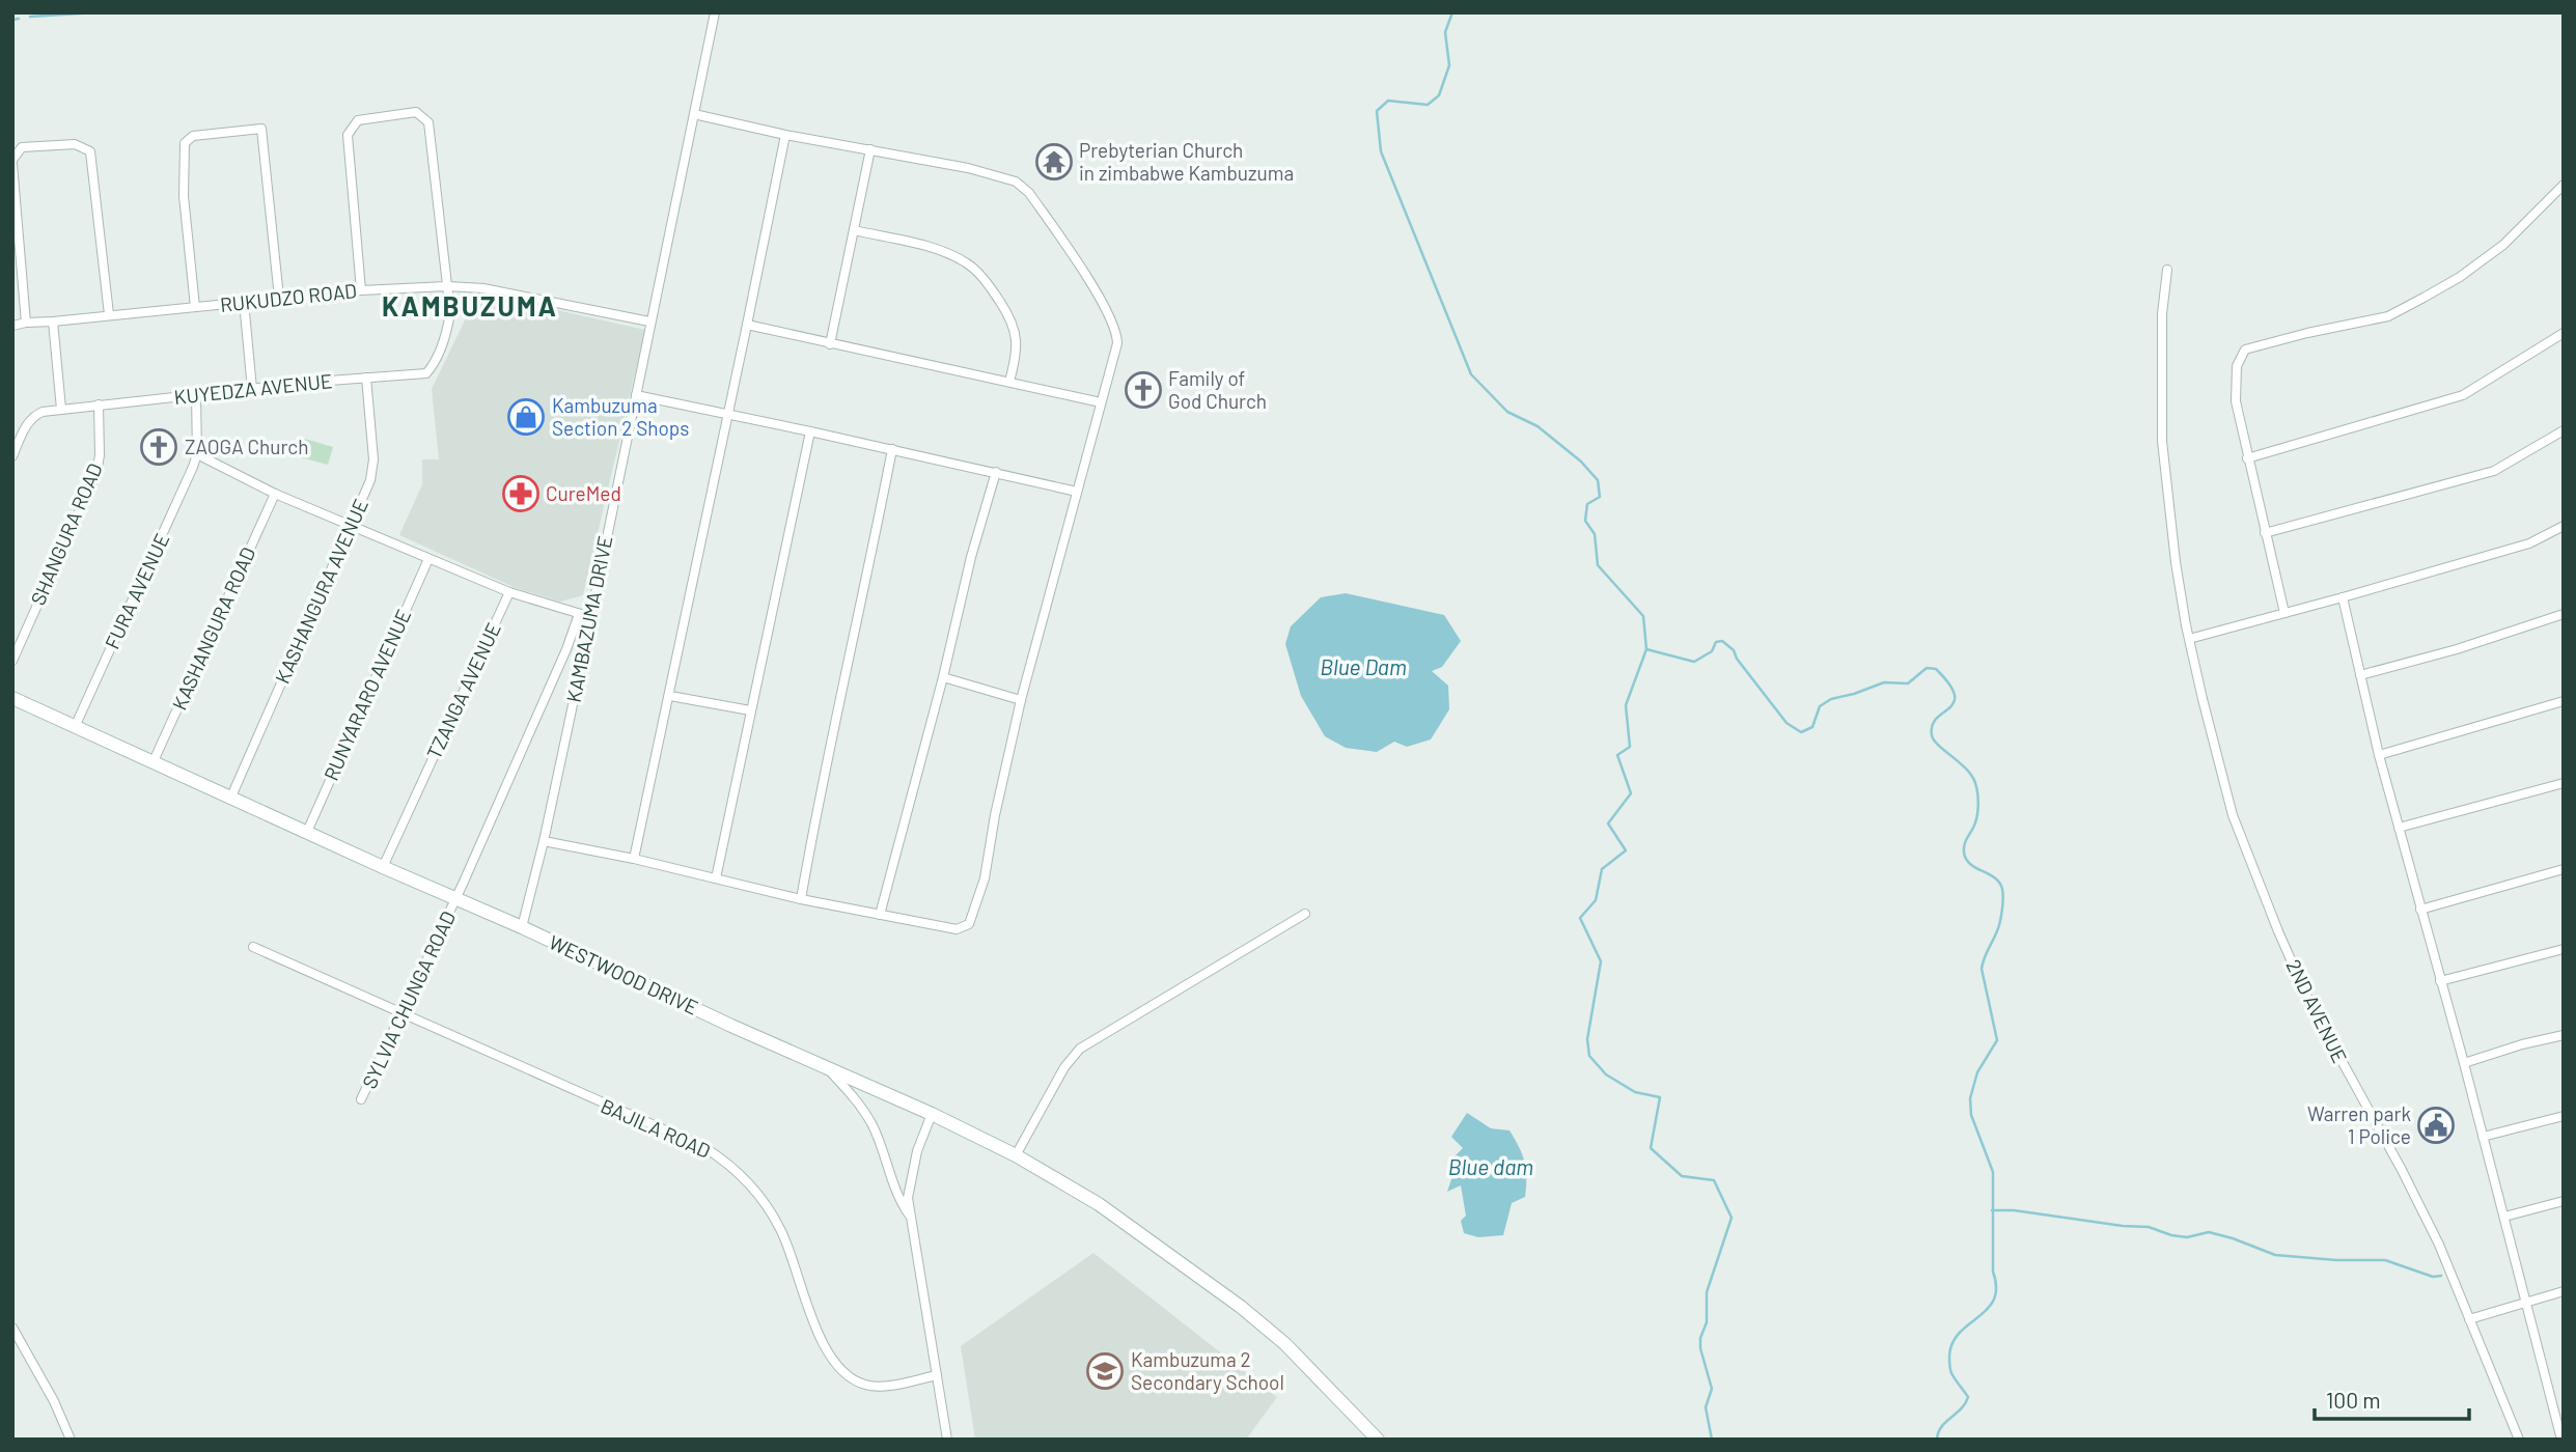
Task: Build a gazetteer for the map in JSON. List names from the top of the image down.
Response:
{
  "streets": {
    "street": [
      "RUKUDZO ROAD",
      "KUYEDZA AVENUE",
      "SHANGURA ROAD",
      "FURA AVENUE",
      "KASHANGURA AVENUE",
      "KAMBAZUMA DRIVE",
      "KASHANGURA ROAD",
      "TZANGA AVENUE",
      "RUNYARARO AVENUE",
      "WESTWOOD DRIVE",
      "SYLVIA CHUNGA ROAD",
      "2ND AVENUE",
      "BAJILA ROAD"
    ]
  },
  "crossings": [
    ["RUKUDZO ROAD", "KUYEDZA AVENUE"],
    ["RUKUDZO ROAD", "KAMBAZUMA DRIVE"],
    ["KUYEDZA AVENUE", "SHANGURA ROAD"],
    ["KUYEDZA AVENUE", "KASHANGURA AVENUE"],
    ["FURA AVENUE", "WESTWOOD DRIVE"],
    ["KASHANGURA AVENUE", "WESTWOOD DRIVE"],
    ["KAMBAZUMA DRIVE", "WESTWOOD DRIVE"],
    ["KASHANGURA ROAD", "WESTWOOD DRIVE"],
    ["TZANGA AVENUE", "WESTWOOD DRIVE"],
    ["RUNYARARO AVENUE", "WESTWOOD DRIVE"],
    ["WESTWOOD DRIVE", "SYLVIA CHUNGA ROAD"],
    ["SYLVIA CHUNGA ROAD", "BAJILA ROAD"]
  ],
  "districts": ["KAMBUZUMA"],
  "water": ["Blue Dam", "Blue dam"],
  "places": {
    "temple": ["Prebyterian Church in zimbabwe Kambuzuma"],
    "church": ["Family of God Church", "ZAOGA Church"],
    "shop": ["Kambuzuma Section 2 Shops"],
    "pharmacy": ["CureMed"],
    "public building": ["Warren park 1 Police"],
    "school or university": ["Kambuzuma 2 Secondary School"]
  },
  "scale_bar": "100 m"
}
